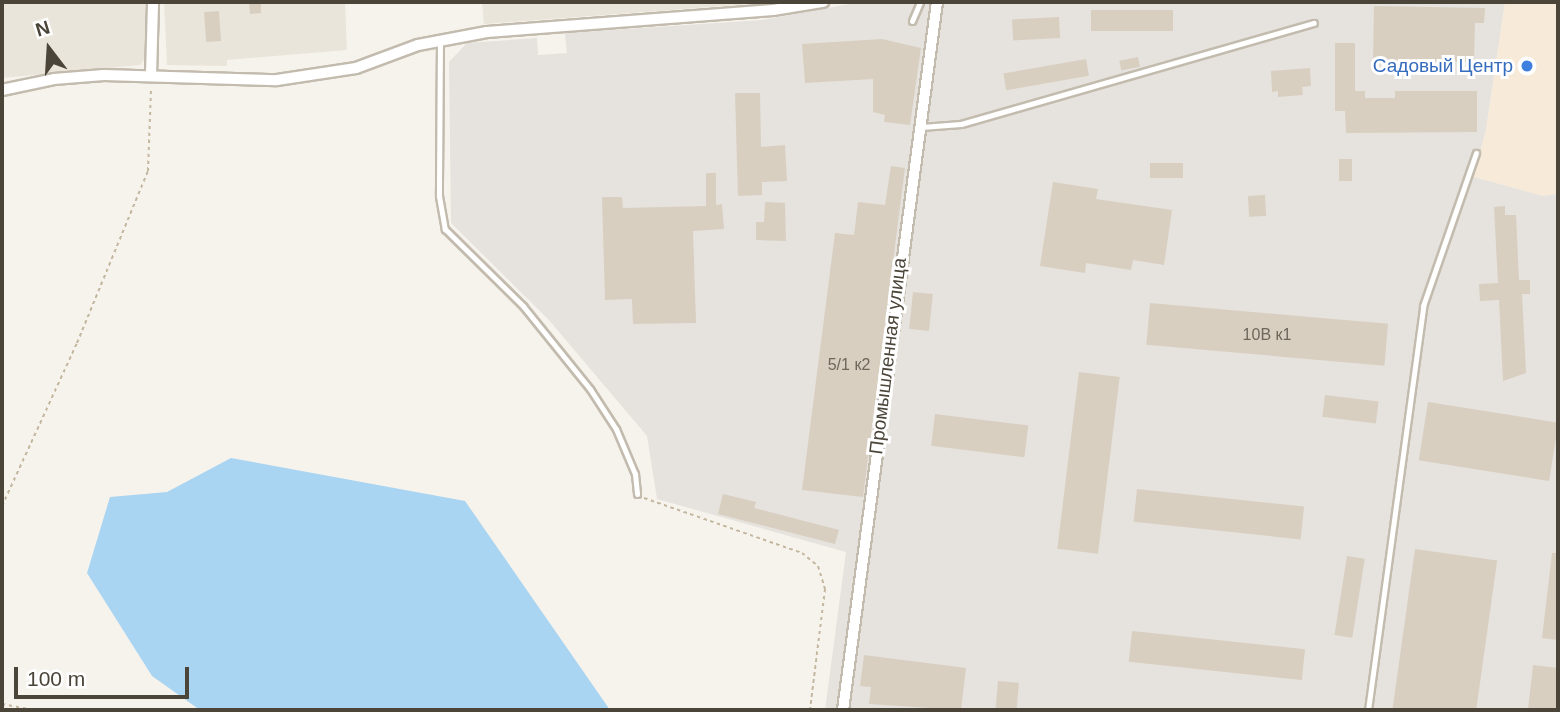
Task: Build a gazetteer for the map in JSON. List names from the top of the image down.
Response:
{
  "streets": {
    "street": ["Промышленная улица"]
  },
  "places": ["Садовый Центр"],
  "house_numbers": ["10В к1", "5/1 к2"],
  "scale_bar": "100 m",
  "north": "top"
}
